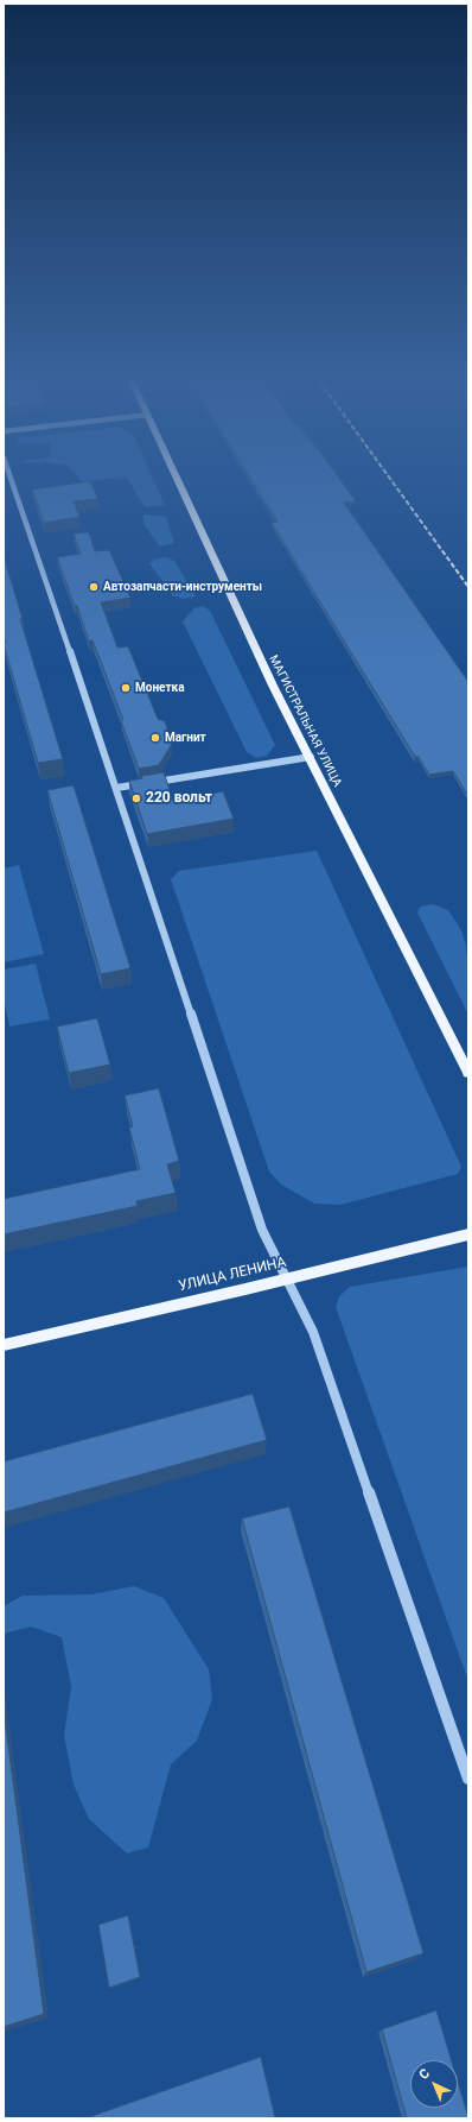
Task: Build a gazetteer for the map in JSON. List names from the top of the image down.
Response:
{
  "streets": {
    "main road": ["МАГИСТРАЛЬНАЯ УЛИЦА", "УЛИЦА ЛЕНИНА"]
  },
  "places": [
    "Автозапчасти-инструменты",
    "Монетка",
    "Магнит",
    "220 вольт"
  ],
  "north": "top left"
}
